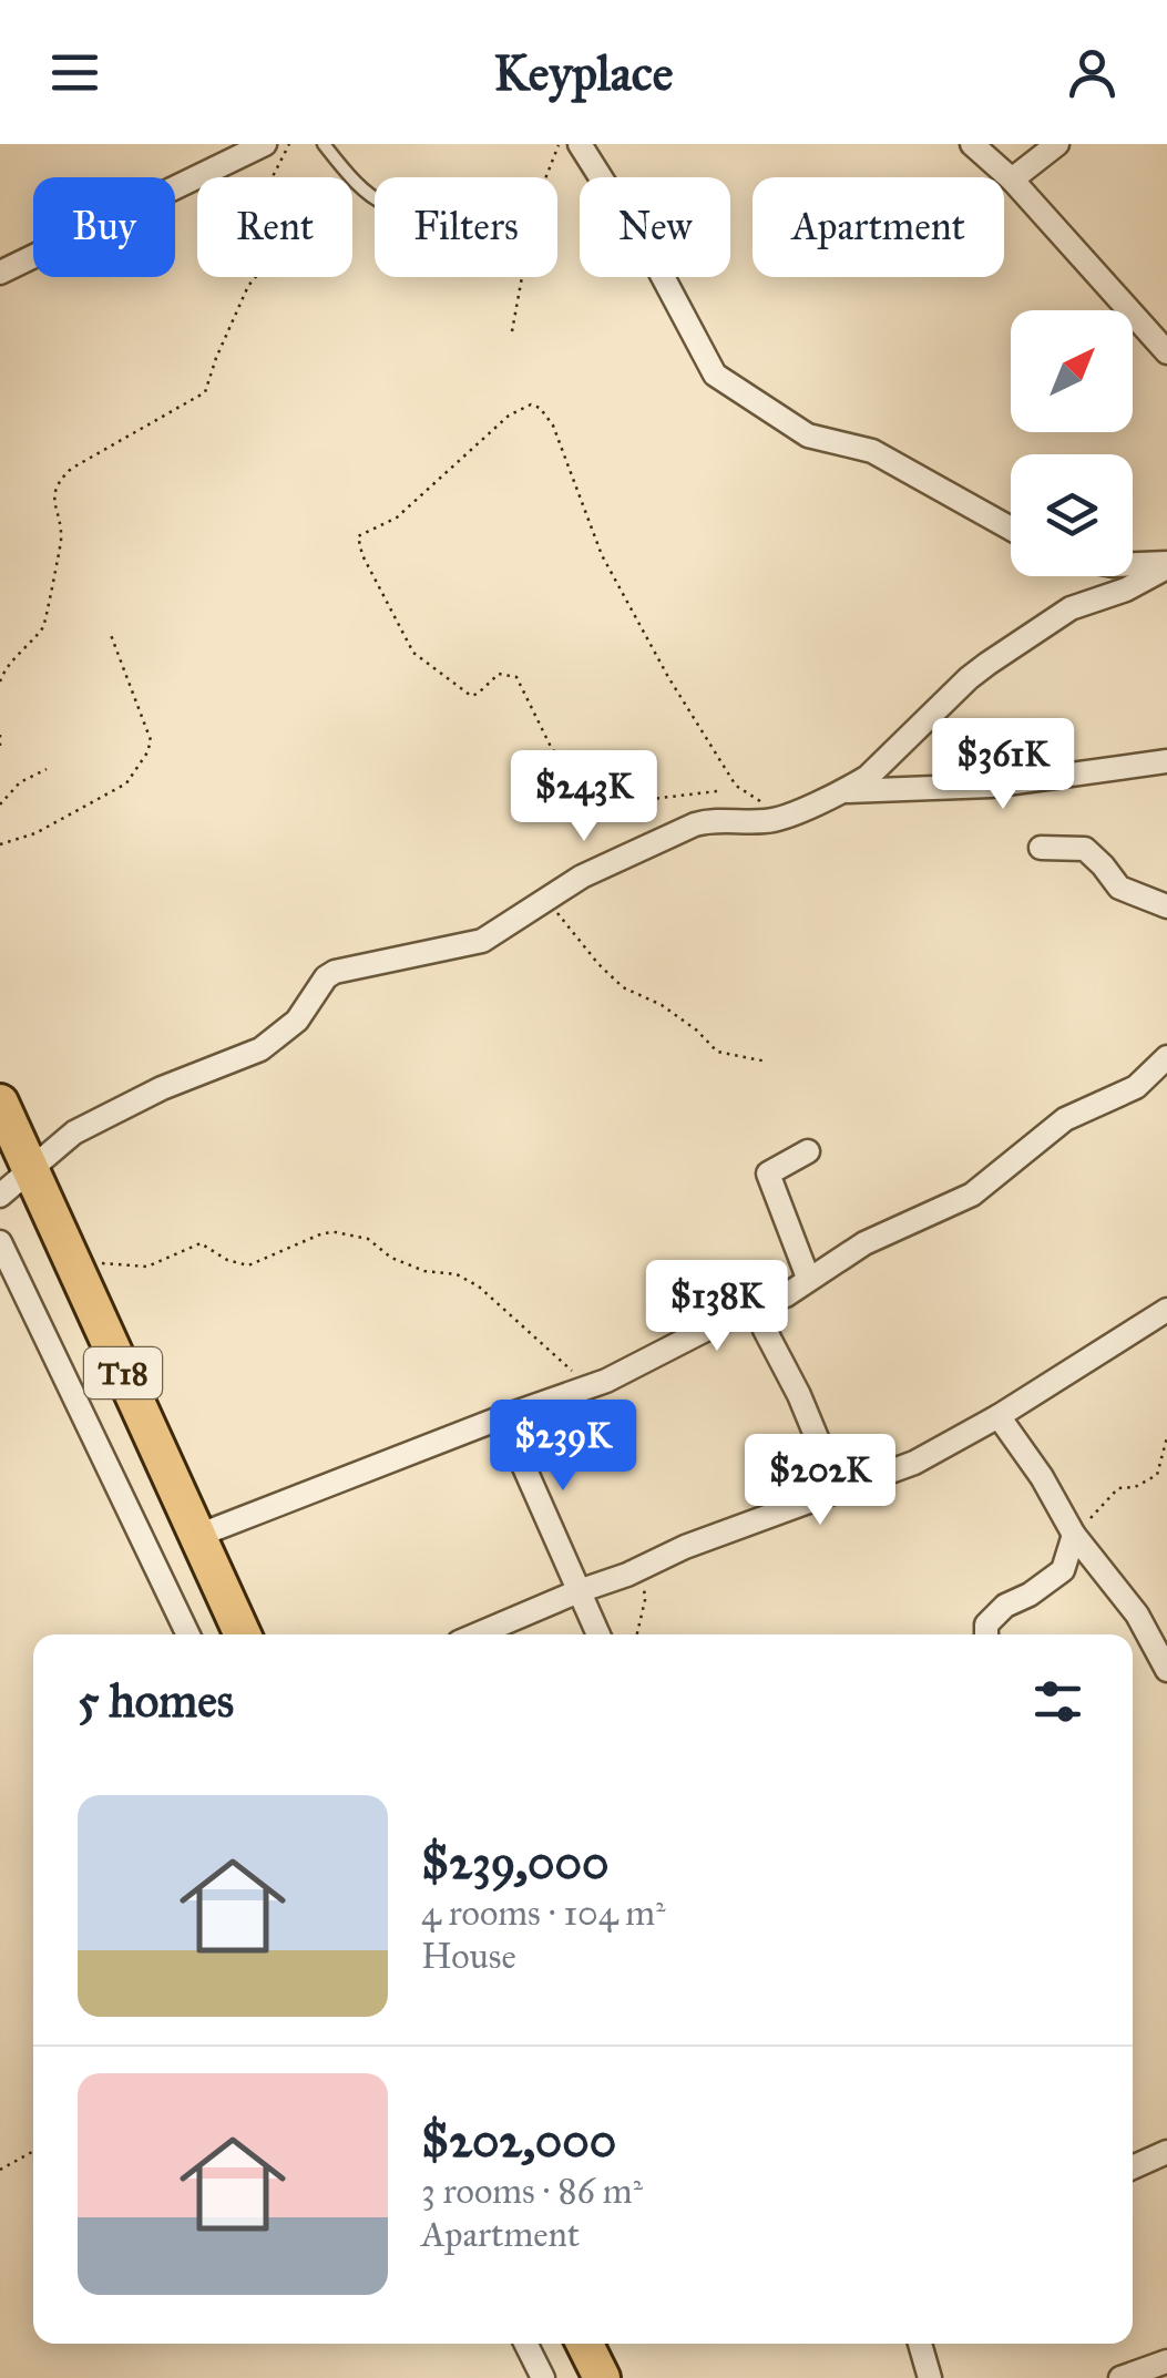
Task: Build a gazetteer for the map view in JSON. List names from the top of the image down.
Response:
{
  "streets": {
    "highway": ["T18"]
  },
  "north": "top right",
  "page": {
    "header": "Keyplace",
    "chip": [
      "Buy",
      "Rent",
      "Filters",
      "New",
      "Apartment"
    ],
    "price": [
      "$361K",
      "$243K",
      "$138K",
      "$239K",
      "$202K"
    ],
    "heading": "5 homes",
    "list": [
      {
        "name": "$239,000",
        "note": "4 rooms · 104 m² · House"
      },
      {
        "name": "$202,000",
        "note": "3 rooms · 86 m² · Apartment"
      }
    ]
  }
}
